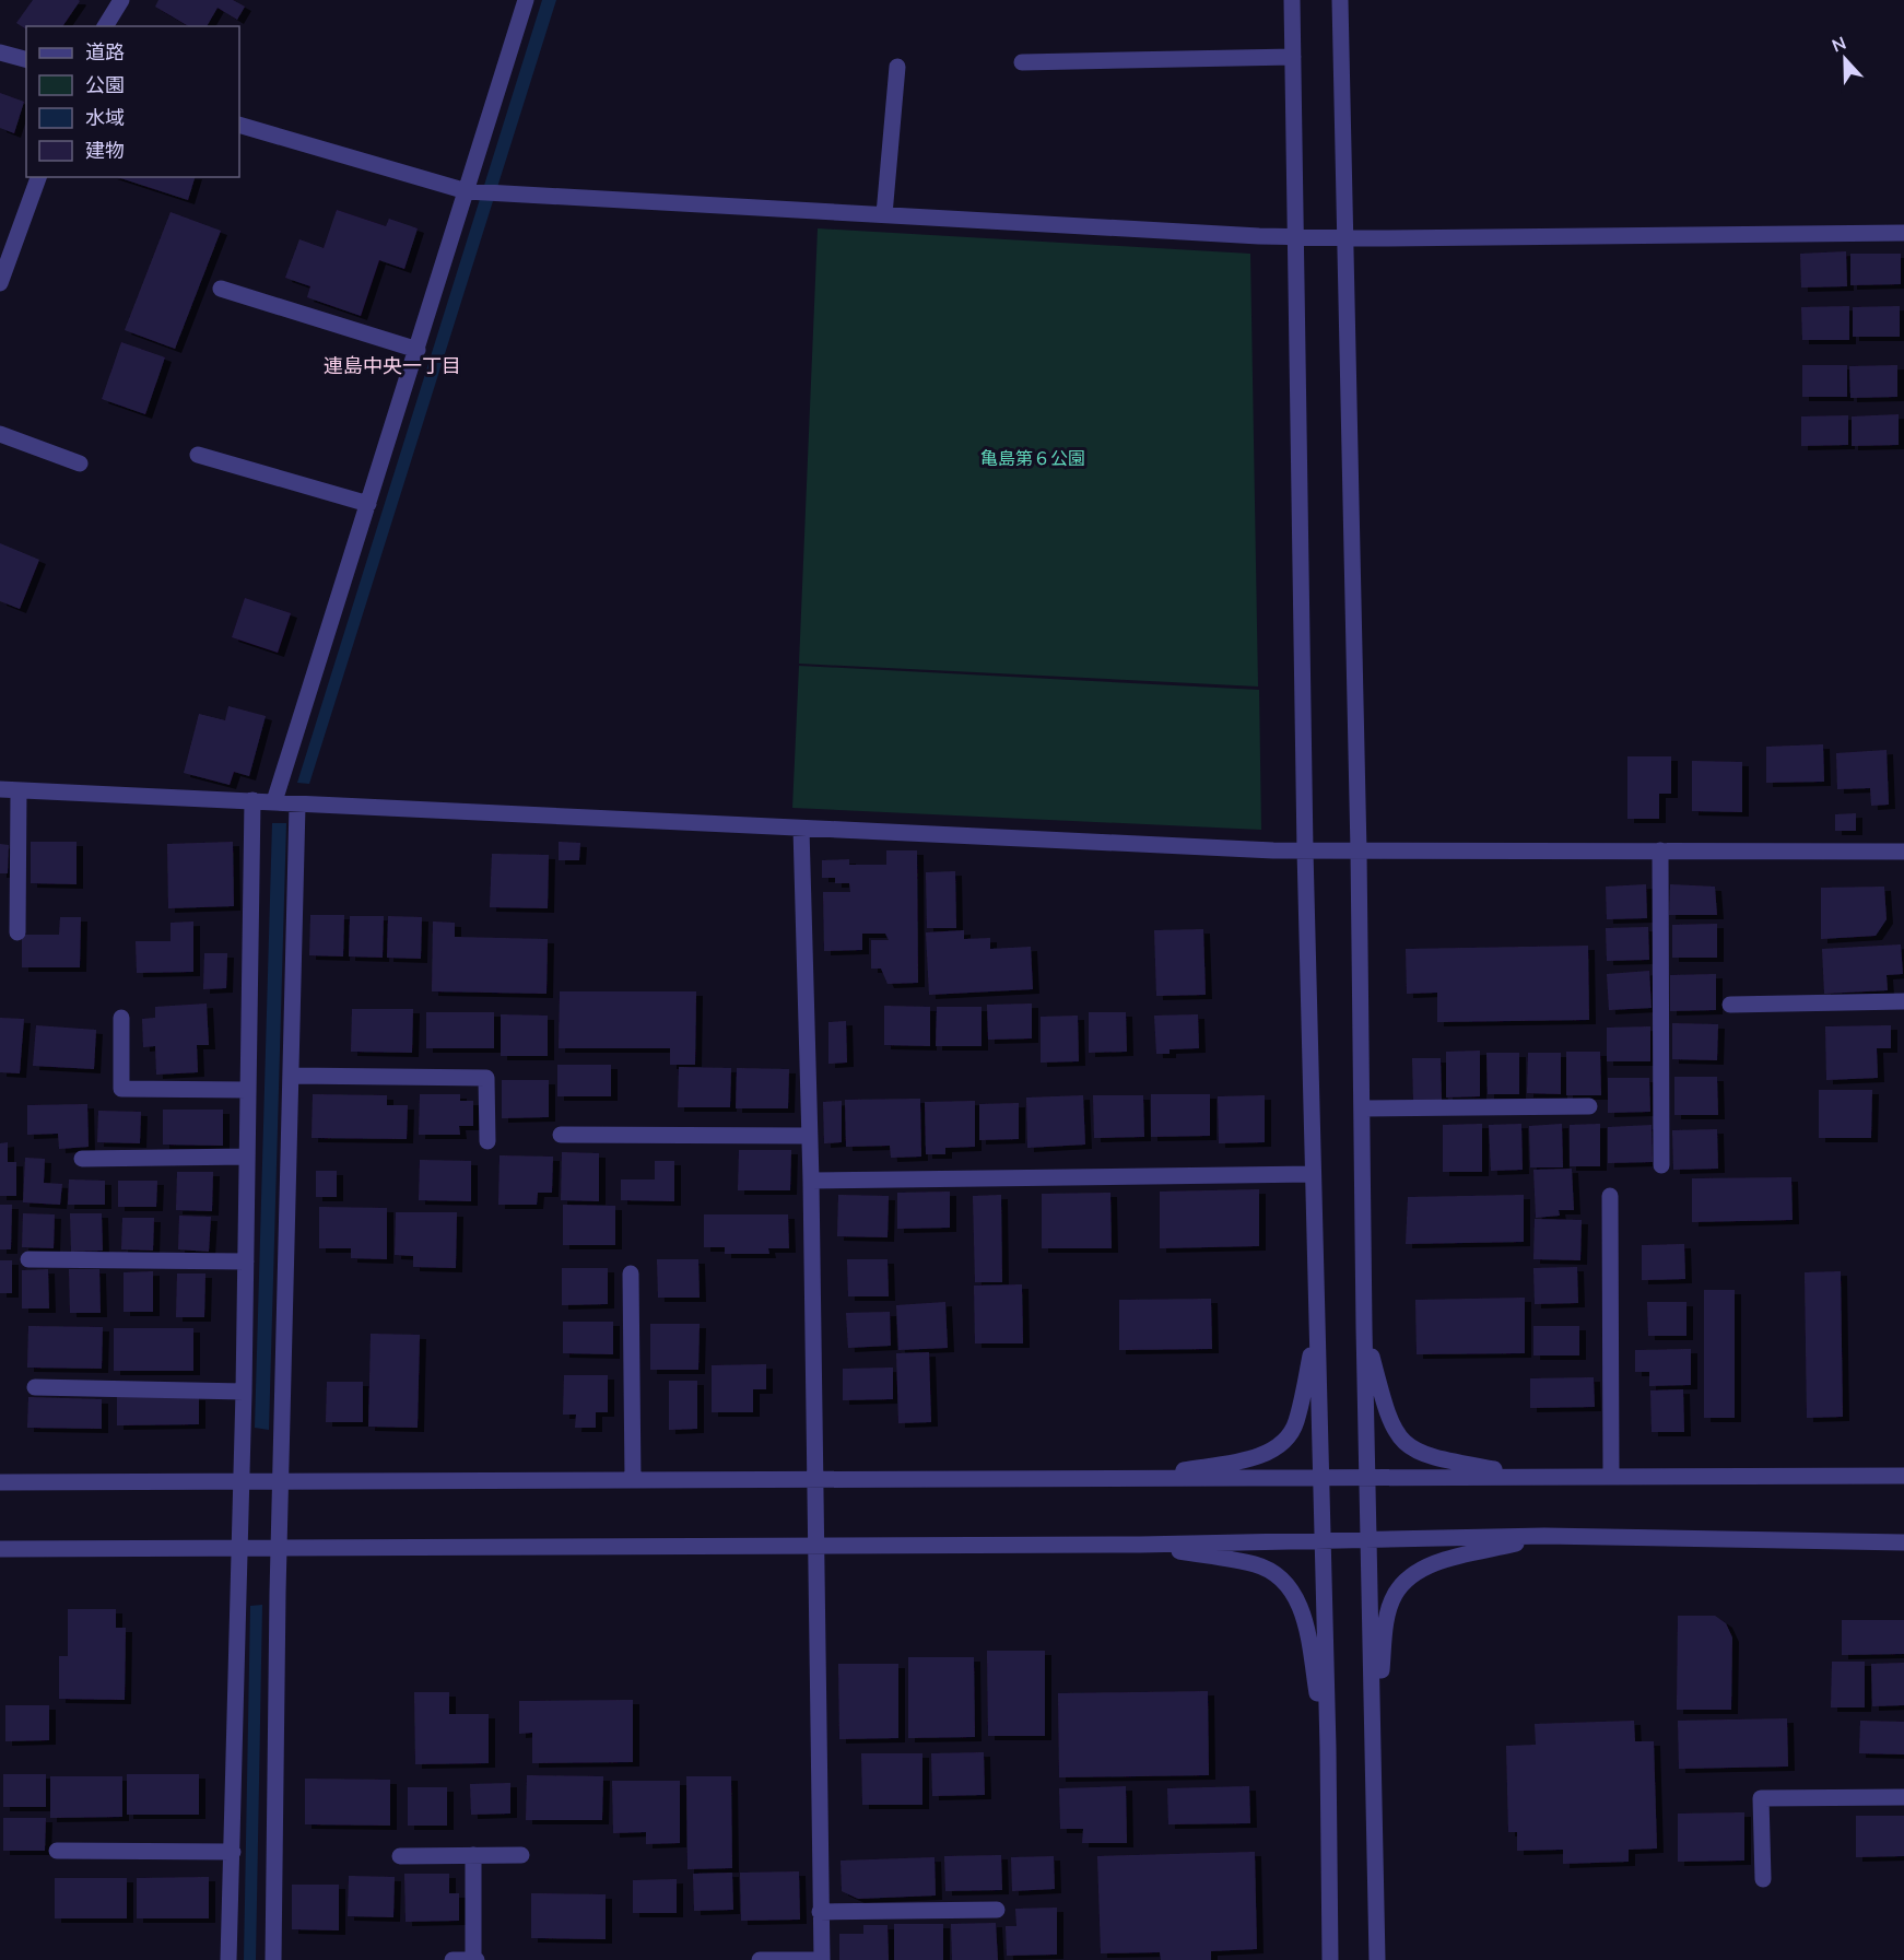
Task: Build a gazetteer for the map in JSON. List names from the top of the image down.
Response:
{
  "districts": ["連島中央一丁目"],
  "parks": ["亀島第６公園"],
  "legend": [
    "道路",
    "公園",
    "水域",
    "建物"
  ],
  "north": "top"
}
